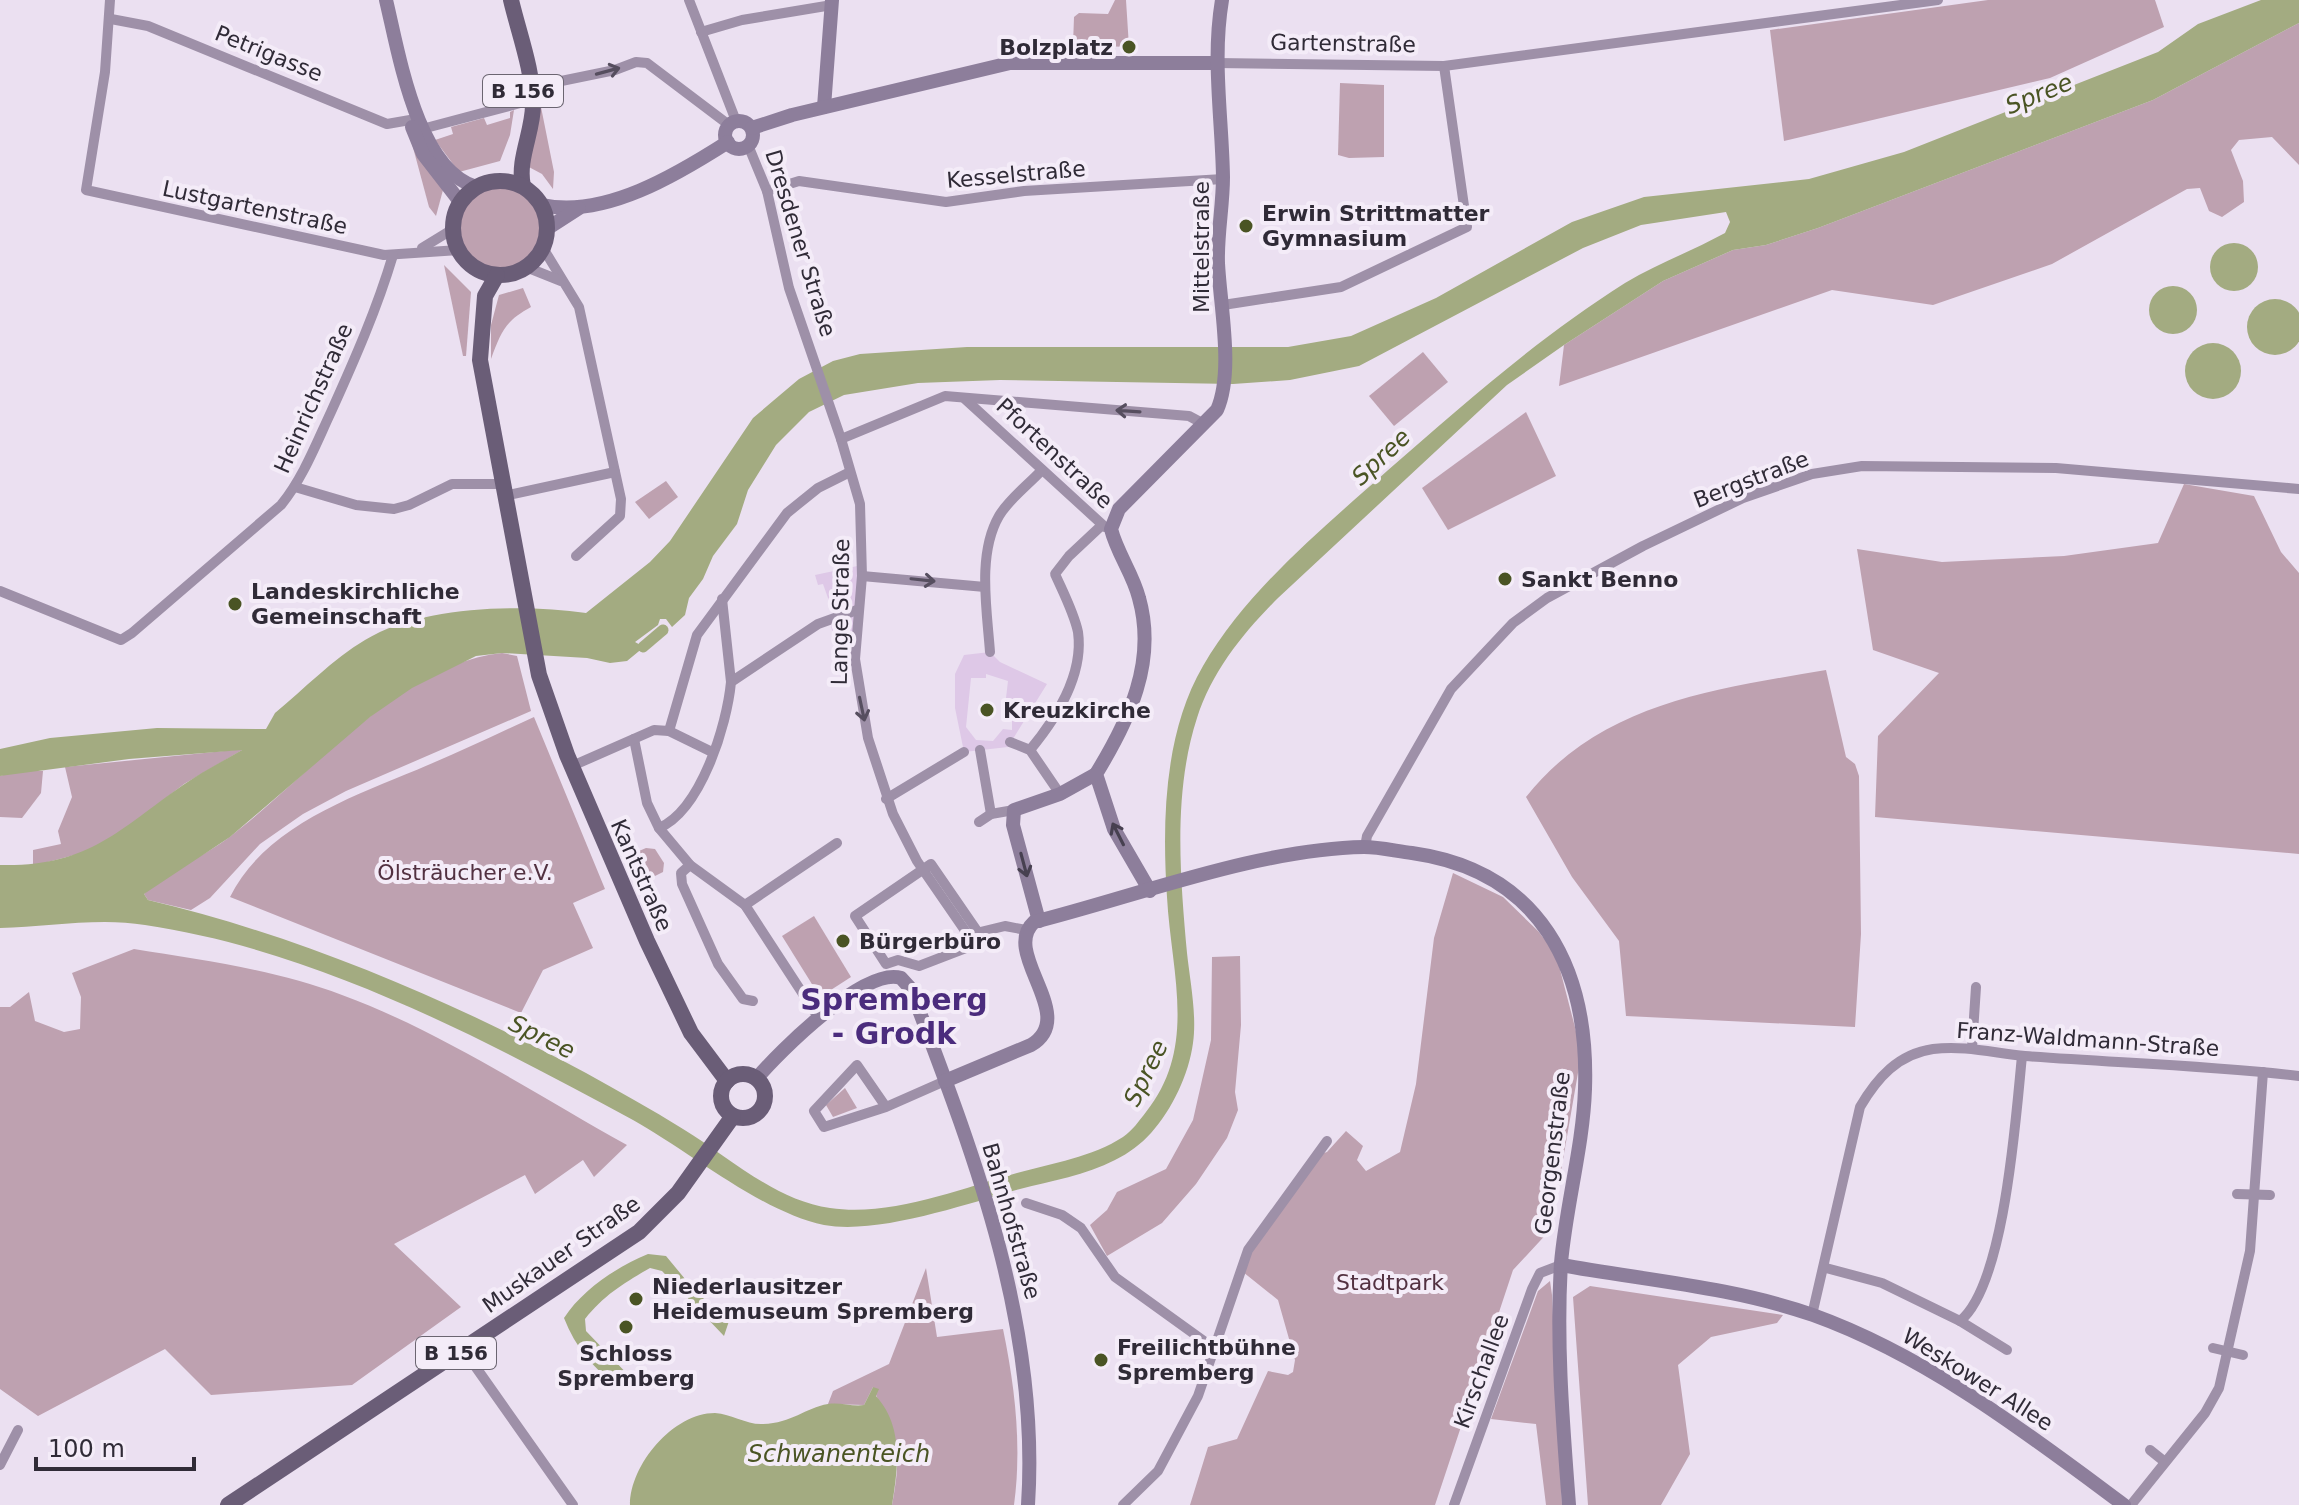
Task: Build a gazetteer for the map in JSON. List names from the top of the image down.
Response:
{
  "streets": {
    "main road": [
      "Gartenstraße",
      "B 156",
      "Dresdener Straße",
      "Mittelstraße",
      "Pfortenstraße",
      "Kantstraße",
      "Georgenstraße",
      "Bahnhofstraße",
      "Muskauer Straße",
      "Weskower Allee"
    ],
    "street": [
      "Petrigasse",
      "Kesselstraße",
      "Lustgartenstraße",
      "Heinrichstraße",
      "Bergstraße",
      "Lange Straße",
      "Franz-Waldmann-Straße",
      "Kirschallee"
    ]
  },
  "crossings": [
    ["Gartenstraße", "Petrigasse"],
    ["Gartenstraße", "Dresdener Straße"],
    ["Gartenstraße", "Mittelstraße"],
    ["Petrigasse", "B 156"],
    ["Petrigasse", "Lustgartenstraße"],
    ["Petrigasse", "Dresdener Straße"],
    ["B 156", "Lustgartenstraße"],
    ["B 156", "Kantstraße"],
    ["B 156", "Muskauer Straße"],
    ["Kesselstraße", "Dresdener Straße"],
    ["Kesselstraße", "Mittelstraße"],
    ["Lustgartenstraße", "Heinrichstraße"],
    ["Dresdener Straße", "Lange Straße"],
    ["Mittelstraße", "Pfortenstraße"],
    ["Bergstraße", "Georgenstraße"],
    ["Kantstraße", "Muskauer Straße"],
    ["Franz-Waldmann-Straße", "Weskower Allee"],
    ["Georgenstraße", "Kirschallee"],
    ["Georgenstraße", "Weskower Allee"],
    ["Kirschallee", "Weskower Allee"]
  ],
  "districts": ["Spremberg - Grodk"],
  "water": ["Spree", "Schwanenteich"],
  "parks": ["Ölsträucher e.V.", "Stadtpark"],
  "places": [
    "Bolzplatz",
    "Erwin Strittmatter Gymnasium",
    "Sankt Benno",
    "Landeskirchliche Gemeinschaft",
    "Kreuzkirche",
    "Bürgerbüro",
    "Niederlausitzer Heidemuseum Spremberg",
    "Schloss Spremberg",
    "Freilichtbühne Spremberg"
  ],
  "scale_bar": "100 m"
}
